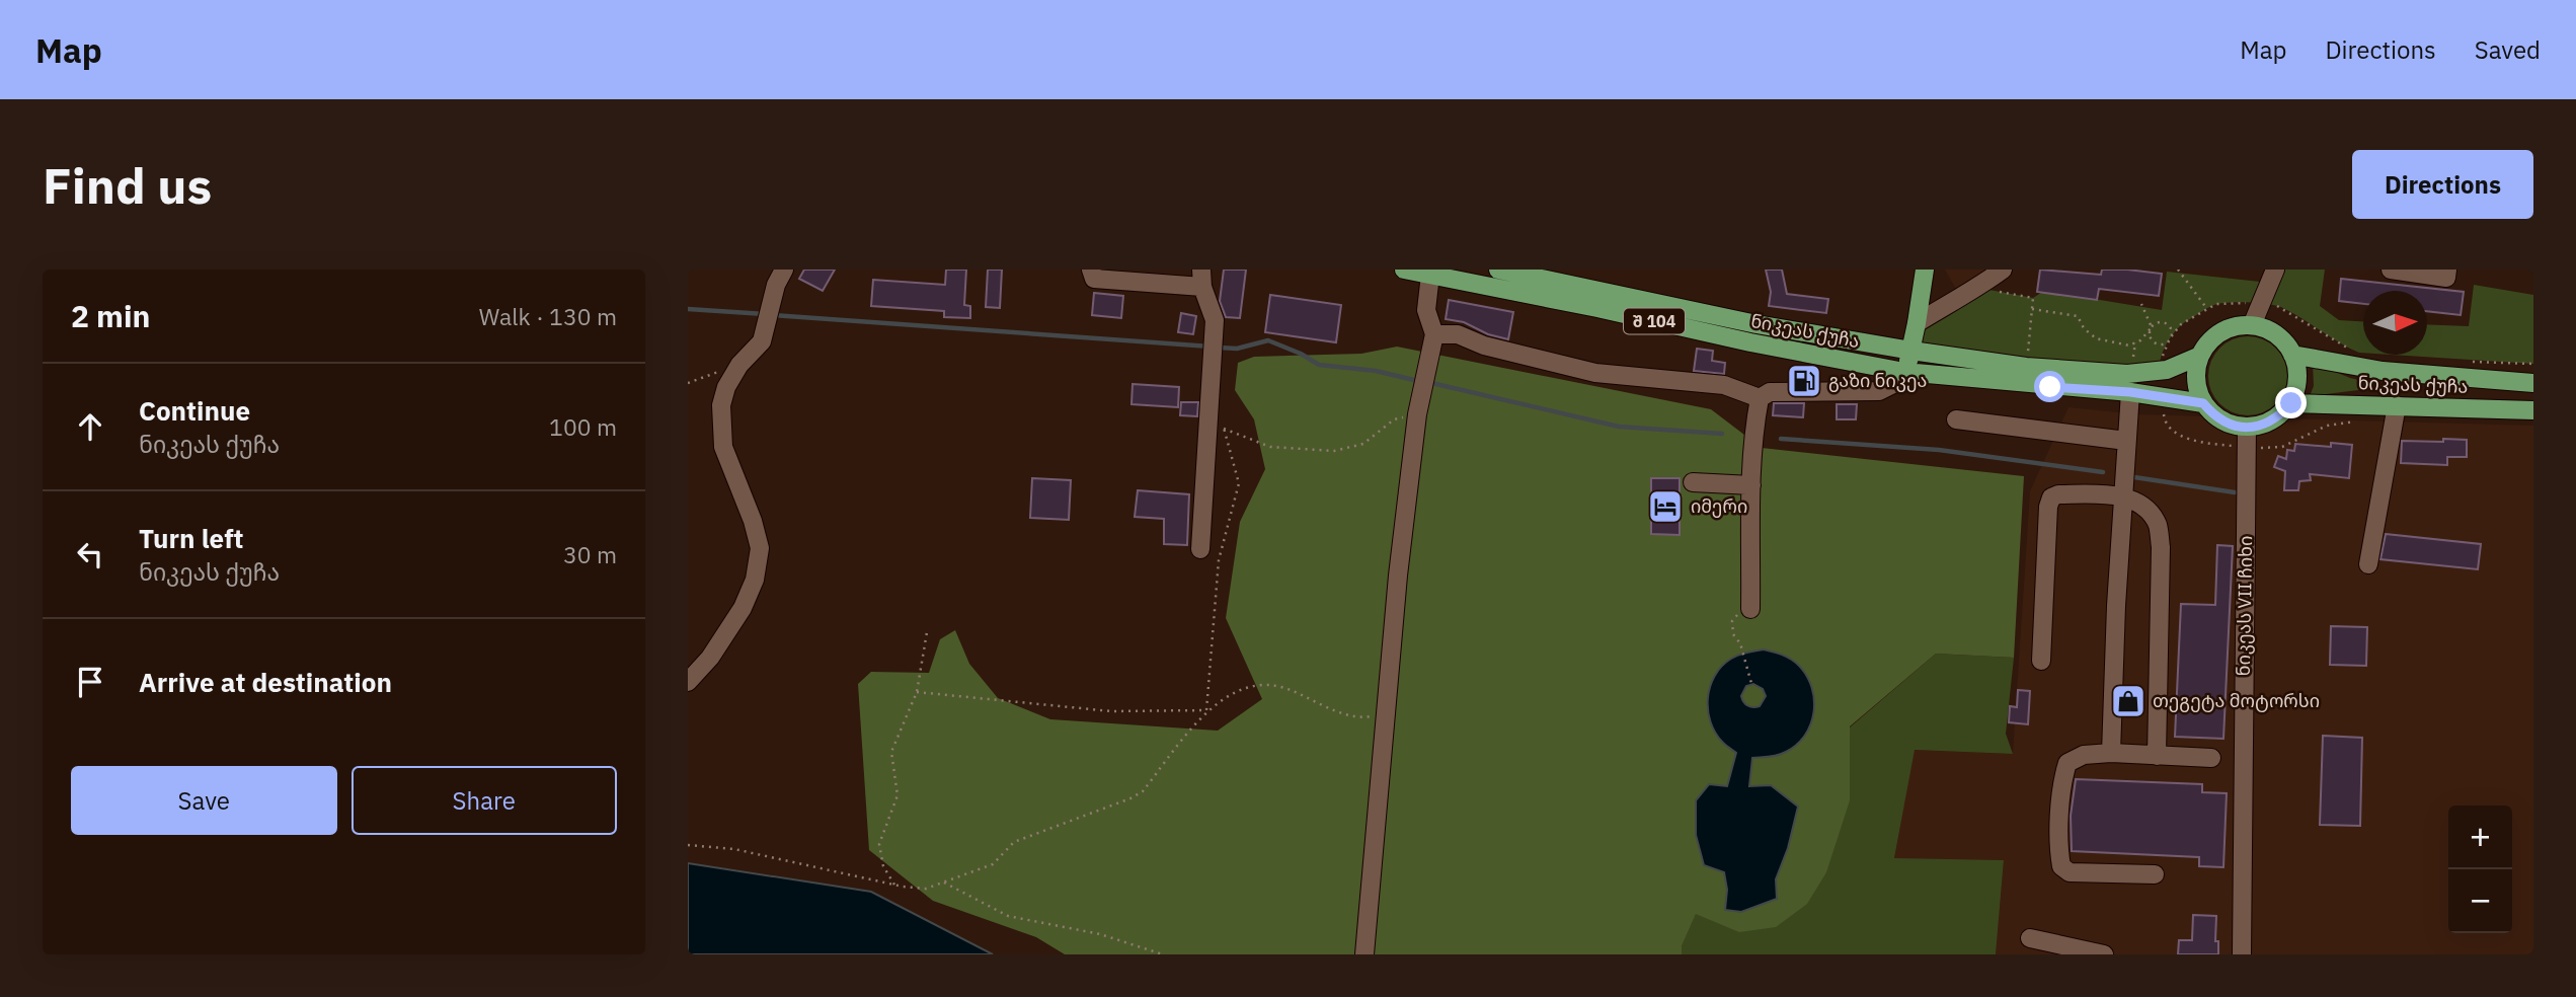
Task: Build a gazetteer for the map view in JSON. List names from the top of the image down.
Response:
{
  "streets": {
    "main road": ["შ 104", "ნიკეას ქუჩა"],
    "street": ["ნიკეას VII ჩიხი"]
  },
  "crossings": [
    ["ნიკეას ქუჩა", "ნიკეას VII ჩიხი"]
  ],
  "places": {
    "fuel station": ["გაზი ნიკეა"],
    "hotel": ["იმერი"],
    "shop": ["თეგეტა მოტორსი"]
  },
  "north": "right",
  "page": {
    "header": "Map",
    "nav": ["Map", "Directions", "Saved"],
    "buttons": [
      "Directions",
      ["Save", "Share"]
    ],
    "title": "Find us",
    "heading": ["2 min", "Walk · 130 m"],
    "list": [
      ["Continue", "ნიკეას ქუჩა", "100 m"],
      ["Turn left", "ნიკეას ქუჩა", "30 m"],
      "Arrive at destination"
    ],
    "map_buttons": ["+", "−"]
  }
}
